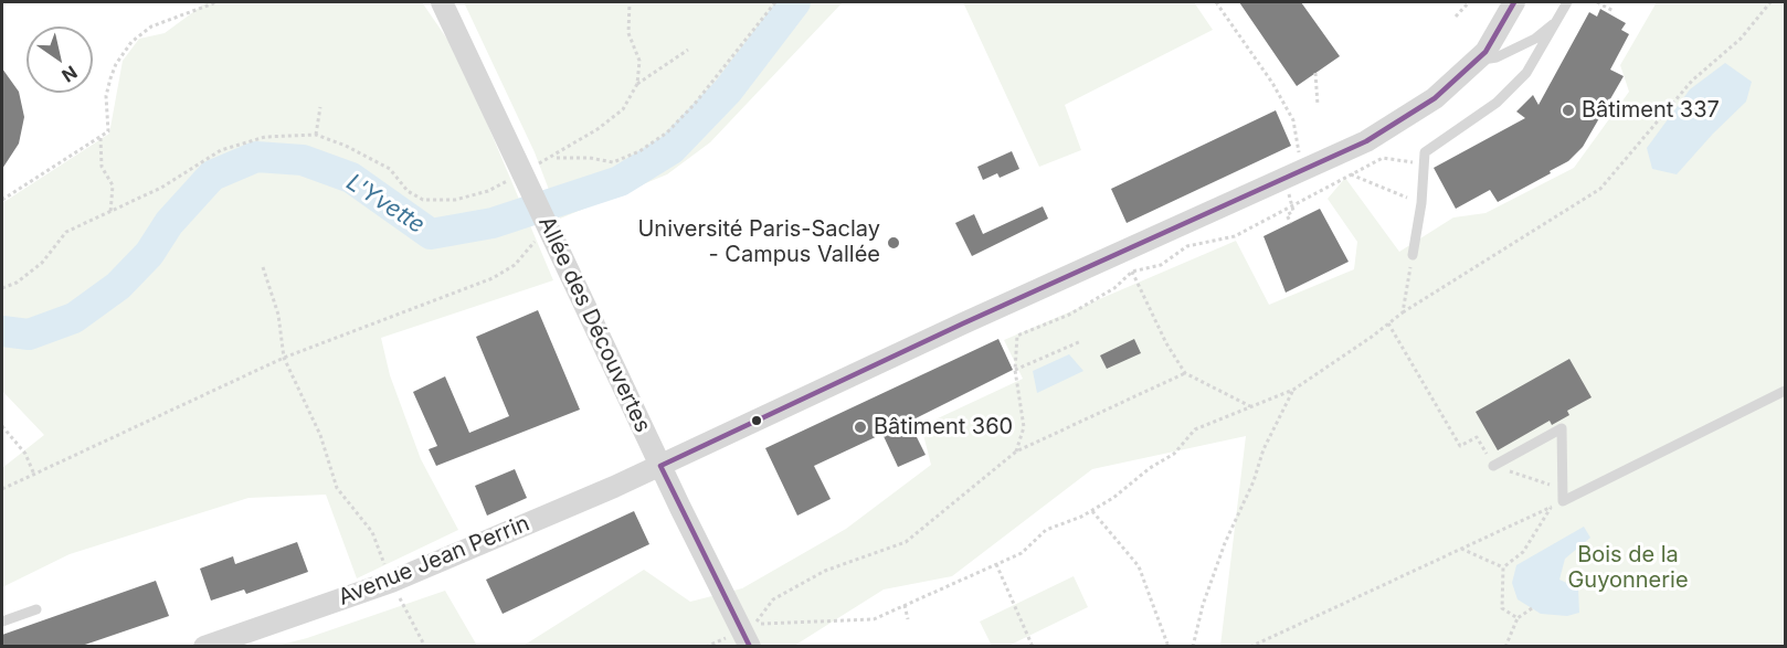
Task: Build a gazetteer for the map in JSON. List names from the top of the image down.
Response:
{
  "streets": {
    "street": ["Allée des Découvertes", "Avenue Jean Perrin"]
  },
  "crossings": [
    ["Allée des Découvertes", "Avenue Jean Perrin"]
  ],
  "water": ["L'Yvette"],
  "parks": ["Bois de la Guyonnerie"],
  "places": ["Bâtiment 337", "Université Paris-Saclay - Campus Vallée", "Bâtiment 360"],
  "north": "bottom right"
}
